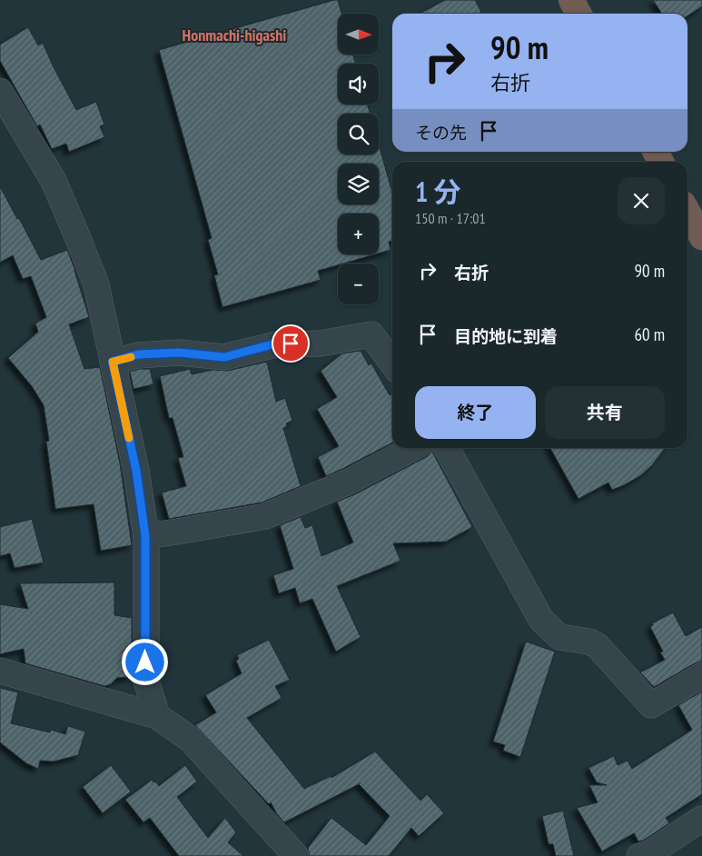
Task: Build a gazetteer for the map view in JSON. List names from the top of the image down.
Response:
{
  "districts": ["Honmachi-higashi"],
  "north": "right",
  "page": {
    "map_buttons": ["+", "−"],
    "turn": ["90 m", "右折"],
    "then": "その先",
    "heading": ["1 分", "150 m · 17:01"],
    "list": [
      {
        "name": "右折",
        "value": "90 m"
      },
      {
        "name": "目的地に到着",
        "value": "60 m"
      }
    ],
    "buttons": ["終了", "共有"]
  }
}
